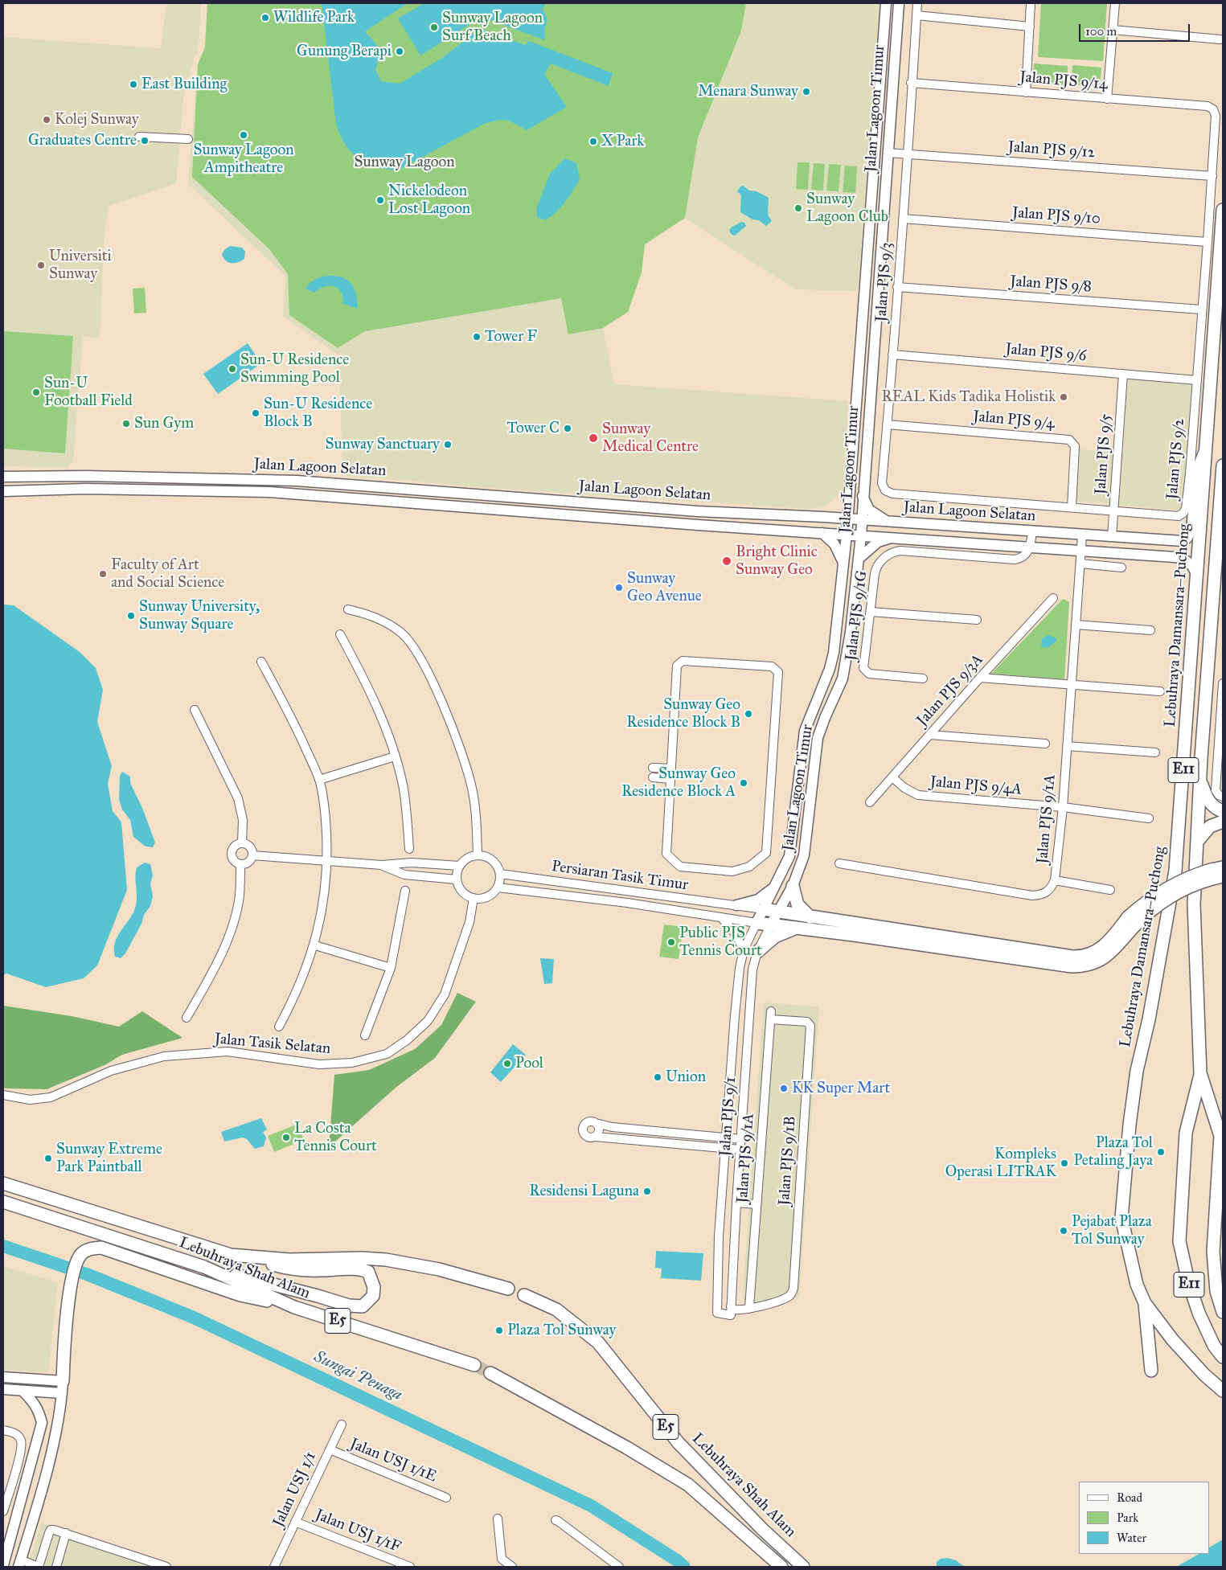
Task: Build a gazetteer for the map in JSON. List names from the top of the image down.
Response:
{
  "streets": {
    "highway": [
      "Lebuhraya Damansara–Puchong",
      "E11",
      "Lebuhraya Shah Alam",
      "E5"
    ],
    "main road": ["Jalan Lagoon Timur", "Jalan Lagoon Selatan"],
    "street": [
      "Jalan PJS 9/14",
      "Jalan PJS 9/12",
      "Jalan PJS 9/10",
      "Jalan PJS 9/3",
      "Jalan PJS 9/8",
      "Jalan PJS 9/6",
      "Jalan PJS 9/4",
      "Jalan PJS 9/5",
      "Jalan PJS 9/2",
      "Jalan PJS 9/1G",
      "Jalan PJS 9/3A",
      "Jalan PJS 9/4A",
      "Jalan PJS 9/1A",
      "Persiaran Tasik Timur",
      "Jalan Tasik Selatan",
      "Jalan PJS 9/1",
      "Jalan PJS 9/1B",
      "Jalan USJ 1/1E",
      "Jalan USJ 1/1",
      "Jalan USJ 1/1F"
    ]
  },
  "crossings": [
    ["Jalan PJS 9/14", "Jalan PJS 9/3"],
    ["Jalan PJS 9/14", "Jalan PJS 9/2"],
    ["Jalan Lagoon Timur", "Jalan PJS 9/12"],
    ["Jalan Lagoon Timur", "Jalan Lagoon Selatan"],
    ["Jalan Lagoon Timur", "Persiaran Tasik Timur"],
    ["Jalan Lagoon Timur", "Jalan PJS 9/1"],
    ["Jalan PJS 9/12", "Jalan PJS 9/3"],
    ["Jalan PJS 9/12", "Jalan PJS 9/2"],
    ["Jalan PJS 9/10", "Jalan PJS 9/3"],
    ["Jalan PJS 9/10", "Jalan PJS 9/2"],
    ["Jalan PJS 9/3", "Jalan PJS 9/8"],
    ["Jalan PJS 9/3", "Jalan PJS 9/6"],
    ["Jalan PJS 9/3", "Jalan PJS 9/4"],
    ["Jalan PJS 9/3", "Jalan PJS 9/2"],
    ["Jalan PJS 9/8", "Jalan PJS 9/2"],
    ["Jalan PJS 9/6", "Jalan PJS 9/5"],
    ["Jalan PJS 9/6", "Jalan PJS 9/2"],
    ["Jalan PJS 9/4", "Jalan PJS 9/2"],
    ["Jalan PJS 9/5", "Jalan PJS 9/2"],
    ["Jalan PJS 9/5", "Jalan Lagoon Selatan"],
    ["Jalan Lagoon Selatan", "Jalan PJS 9/1G"],
    ["Jalan Lagoon Selatan", "Lebuhraya Damansara–Puchong"],
    ["Jalan Lagoon Selatan", "Jalan PJS 9/1A"],
    ["Jalan PJS 9/3A", "Jalan PJS 9/4A"],
    ["Jalan PJS 9/4A", "Jalan PJS 9/1A"],
    ["Jalan PJS 9/1A", "Jalan PJS 9/1B"],
    ["Persiaran Tasik Timur", "Jalan Tasik Selatan"],
    ["Persiaran Tasik Timur", "Jalan PJS 9/1"],
    ["Jalan USJ 1/1E", "Jalan USJ 1/1"],
    ["Jalan USJ 1/1", "Jalan USJ 1/1F"]
  ],
  "water": ["Sungai Penaga"],
  "parks": ["Sunway Lagoon"],
  "places": [
    "Wildlife Park",
    "Sunway Lagoon Surf Beach",
    "Gunung Berapi",
    "East Building",
    "Menara Sunway",
    "Kolej Sunway",
    "Sunway Lagoon Ampitheatre",
    "Graduates Centre",
    "X Park",
    "Nickelodeon Lost Lagoon",
    "Sunway Lagoon Club",
    "Universiti Sunway",
    "Tower F",
    "Sun-U Residence Swimming Pool",
    "Sun-U Football Field",
    "REAL Kids Tadika Holistik",
    "Sun-U Residence Block B",
    "Sun Gym",
    "Tower C",
    "Sunway Medical Centre",
    "Sunway Sanctuary",
    "Bright Clinic Sunway Geo",
    "Faculty of Art and Social Science",
    "Sunway Geo Avenue",
    "Sunway University, Sunway Square",
    "Sunway Geo Residence Block B",
    "Sunway Geo Residence Block A",
    "Public PJS Tennis Court",
    "Pool",
    "Union",
    "KK Super Mart",
    "La Costa Tennis Court",
    "Plaza Tol Petaling Jaya",
    "Sunway Extreme Park Paintball",
    "Kompleks Operasi LITRAK",
    "Residensi Laguna",
    "Pejabat Plaza Tol Sunway",
    "Plaza Tol Sunway"
  ],
  "legend": ["Road", "Park", "Water"],
  "scale_bar": "100 m"
}
